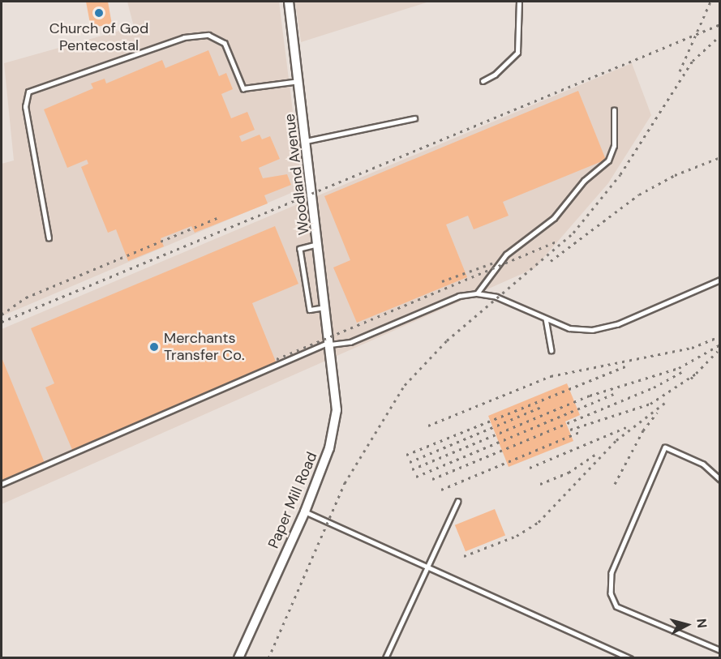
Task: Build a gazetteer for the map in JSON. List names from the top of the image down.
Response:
{
  "streets": {
    "street": ["Woodland Avenue", "Paper Mill Road"]
  },
  "crossings": [
    ["Woodland Avenue", "Paper Mill Road"]
  ],
  "places": ["Church of God Pentecostal", "Merchants Transfer Co."],
  "north": "right"
}
